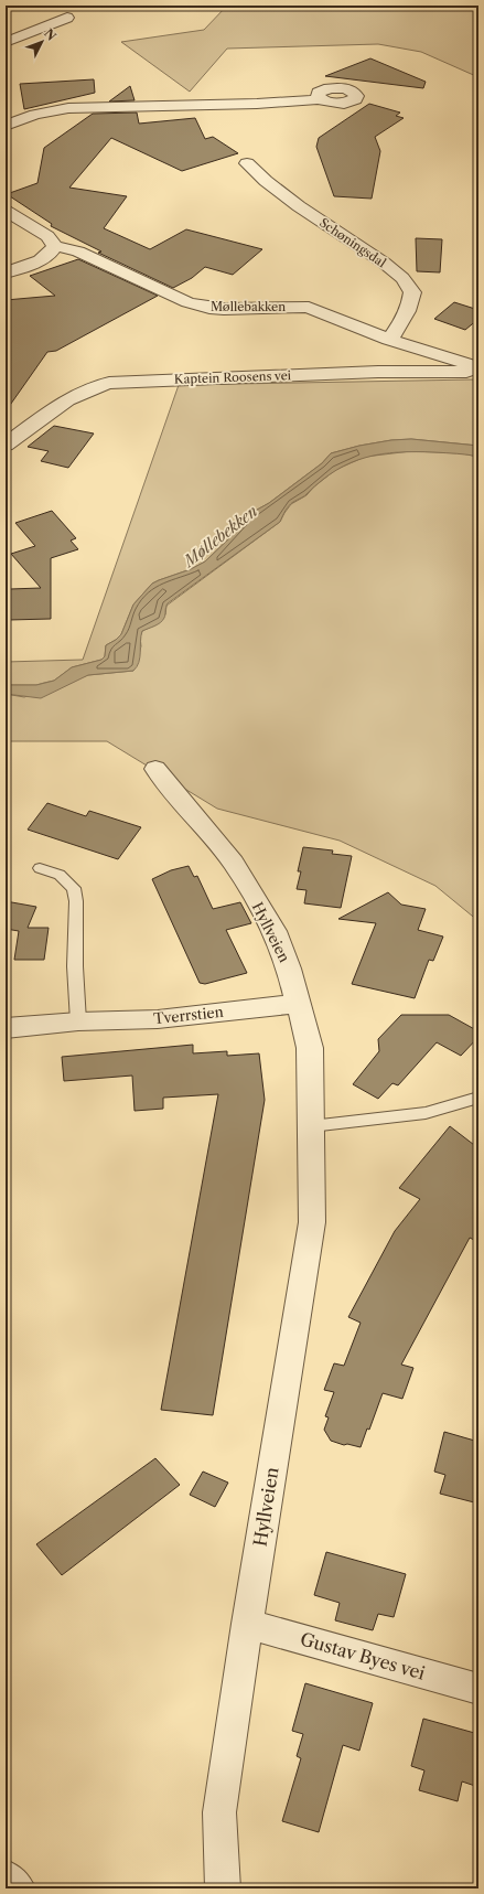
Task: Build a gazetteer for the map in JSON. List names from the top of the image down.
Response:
{
  "streets": {
    "street": [
      "Schøningsdal",
      "Møllebakken",
      "Kaptein Roosens vei",
      "Hyllveien",
      "Tverrstien",
      "Gustav Byes vei"
    ]
  },
  "crossings": [
    ["Schøningsdal", "Møllebakken"],
    ["Hyllveien", "Tverrstien"],
    ["Hyllveien", "Gustav Byes vei"]
  ],
  "water": ["Møllebekken"],
  "north": "top right"
}
